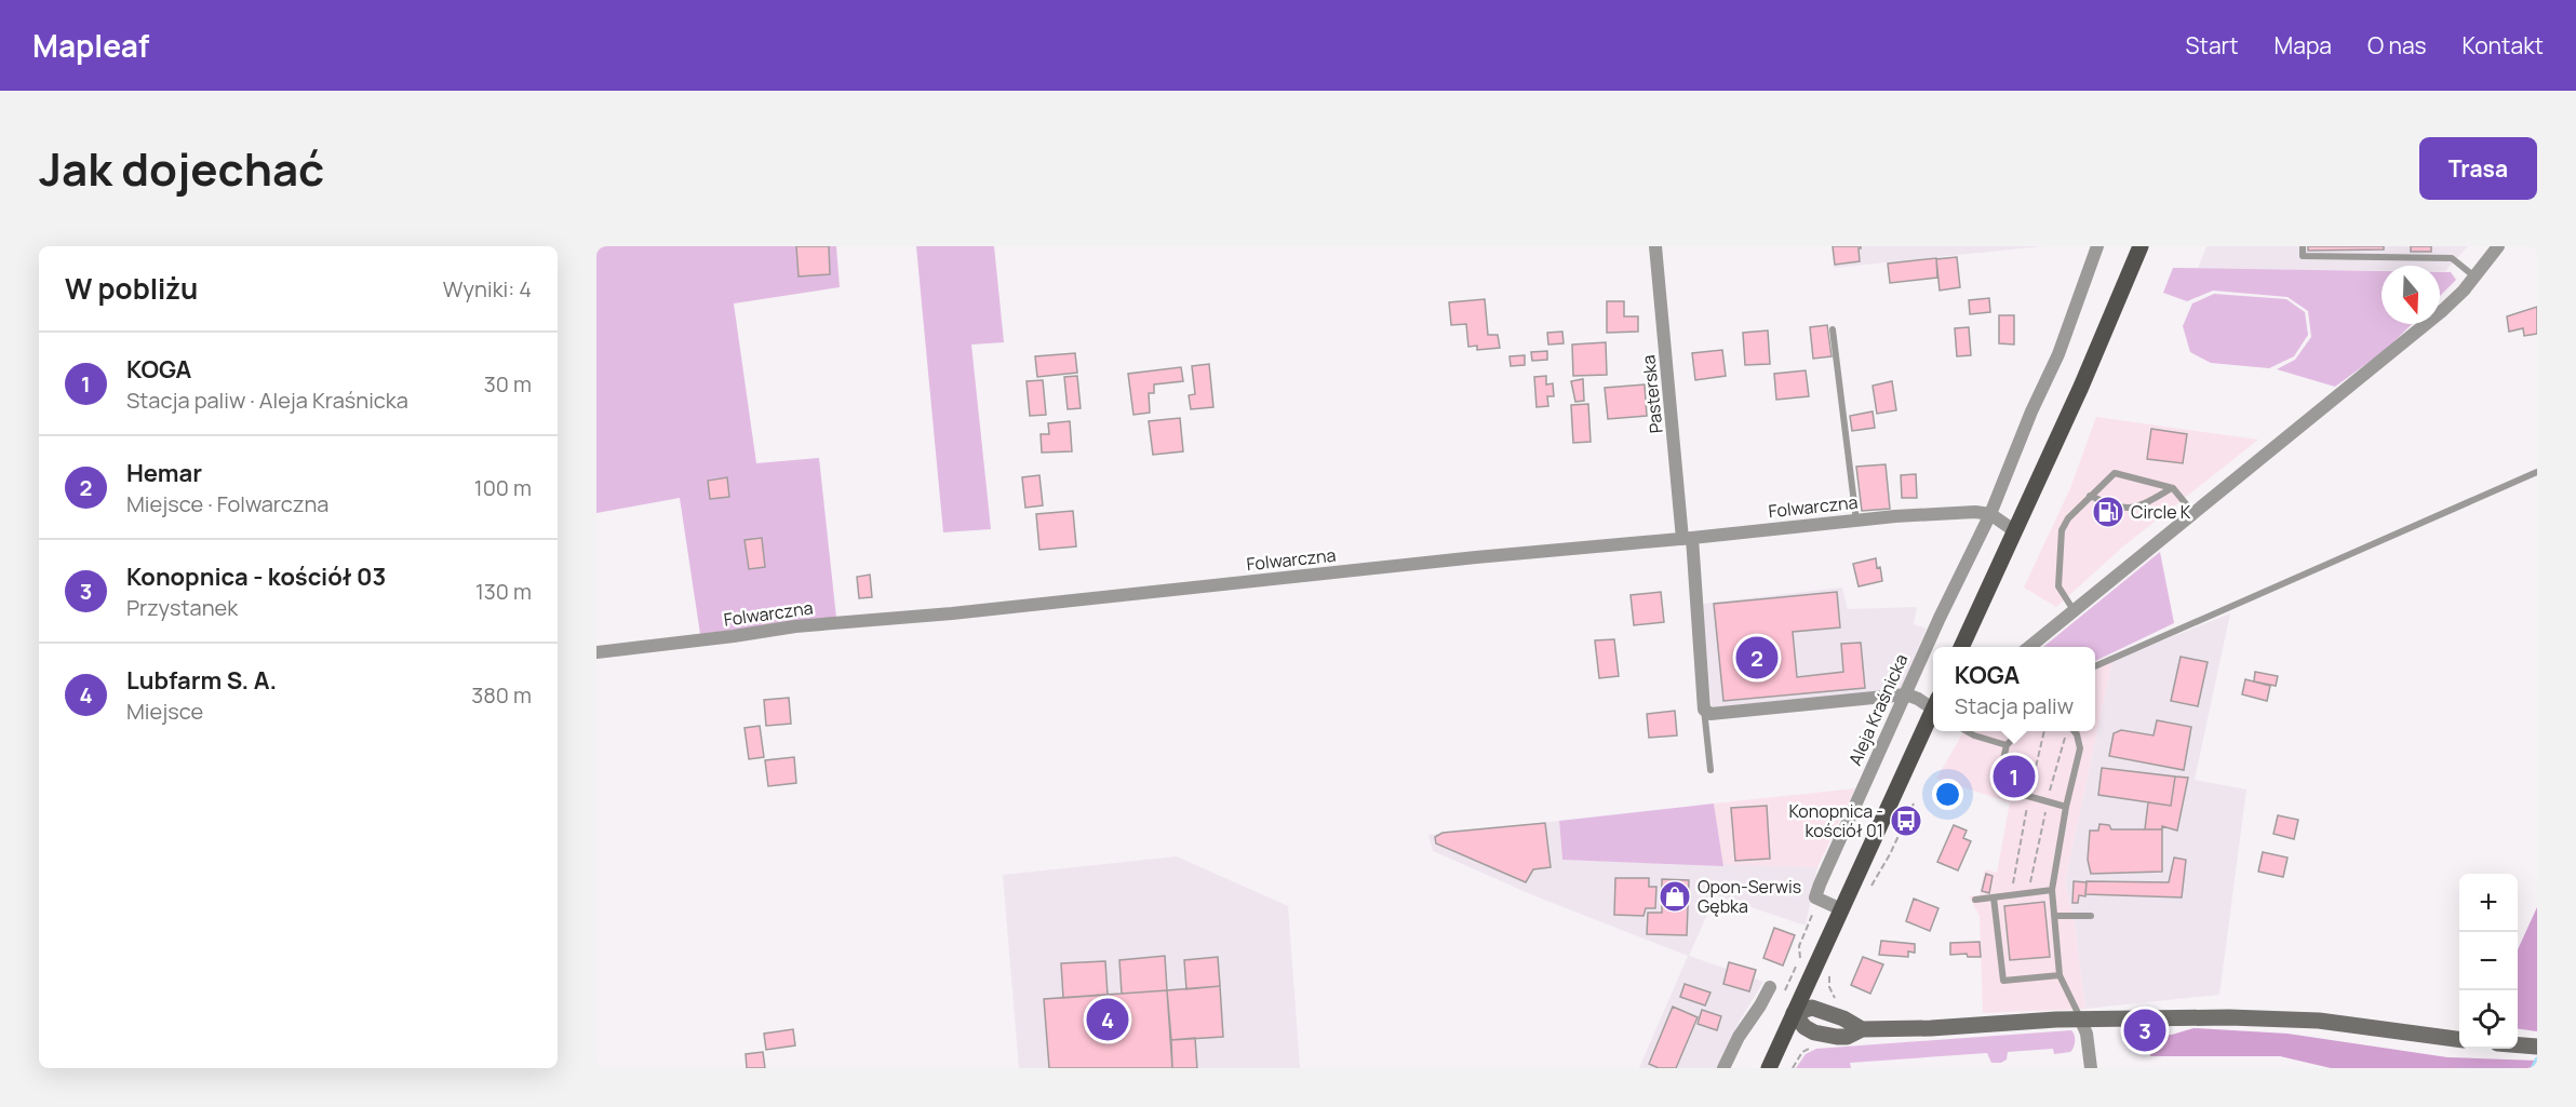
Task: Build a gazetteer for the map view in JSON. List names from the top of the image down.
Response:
{
  "streets": {
    "street": ["Pasterska", "Folwarczna", "Aleja Kraśnicka"]
  },
  "crossings": [
    ["Pasterska", "Folwarczna"],
    ["Folwarczna", "Aleja Kraśnicka"]
  ],
  "places": {
    "fuel station": ["Circle K"],
    "bus stop": ["Konopnica - kościół 01"],
    "shop": ["Opon-Serwis Gębka"]
  },
  "north": "bottom",
  "page": {
    "header": "Mapleaf",
    "nav": [
      "Start",
      "Mapa",
      "O nas",
      "Kontakt"
    ],
    "title": "Jak dojechać",
    "buttons": "Trasa",
    "heading": ["W pobliżu", "Wyniki: 4"],
    "list": [
      {
        "mark": "1",
        "name": "KOGA",
        "note": "Stacja paliw · Aleja Kraśnicka",
        "value": "30 m"
      },
      {
        "mark": "2",
        "name": "Hemar",
        "note": "Miejsce · Folwarczna",
        "value": "100 m"
      },
      {
        "mark": "3",
        "name": "Konopnica - kościół 03",
        "note": "Przystanek",
        "value": "130 m"
      },
      {
        "mark": "4",
        "name": "Lubfarm S. A.",
        "note": "Miejsce",
        "value": "380 m"
      }
    ],
    "pins": [
      "2",
      "1",
      "4",
      "3"
    ],
    "popup": ["KOGA", "Stacja paliw"],
    "map_buttons": ["+", "−"]
  }
}
